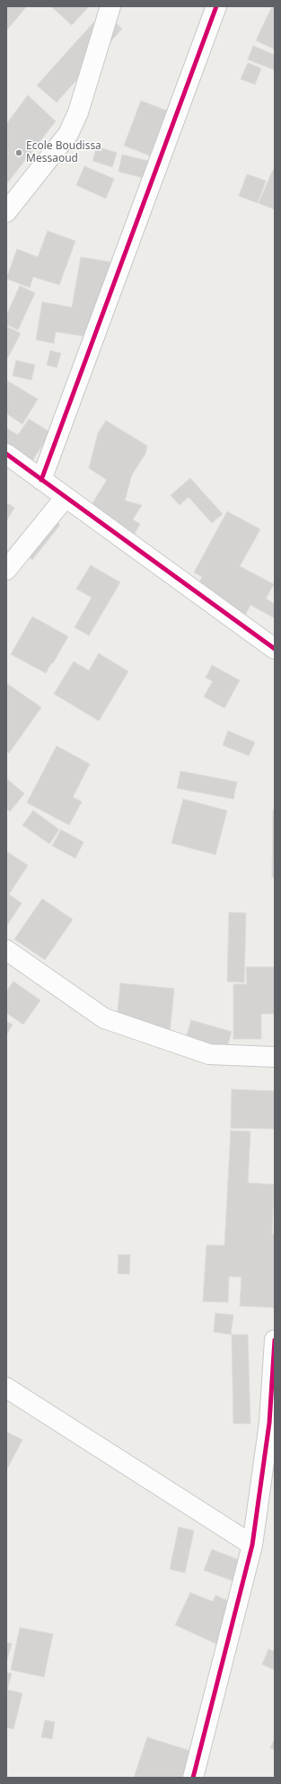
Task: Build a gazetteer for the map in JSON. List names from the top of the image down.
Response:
{
  "places": ["Ecole Boudissa Messaoud"]
}
